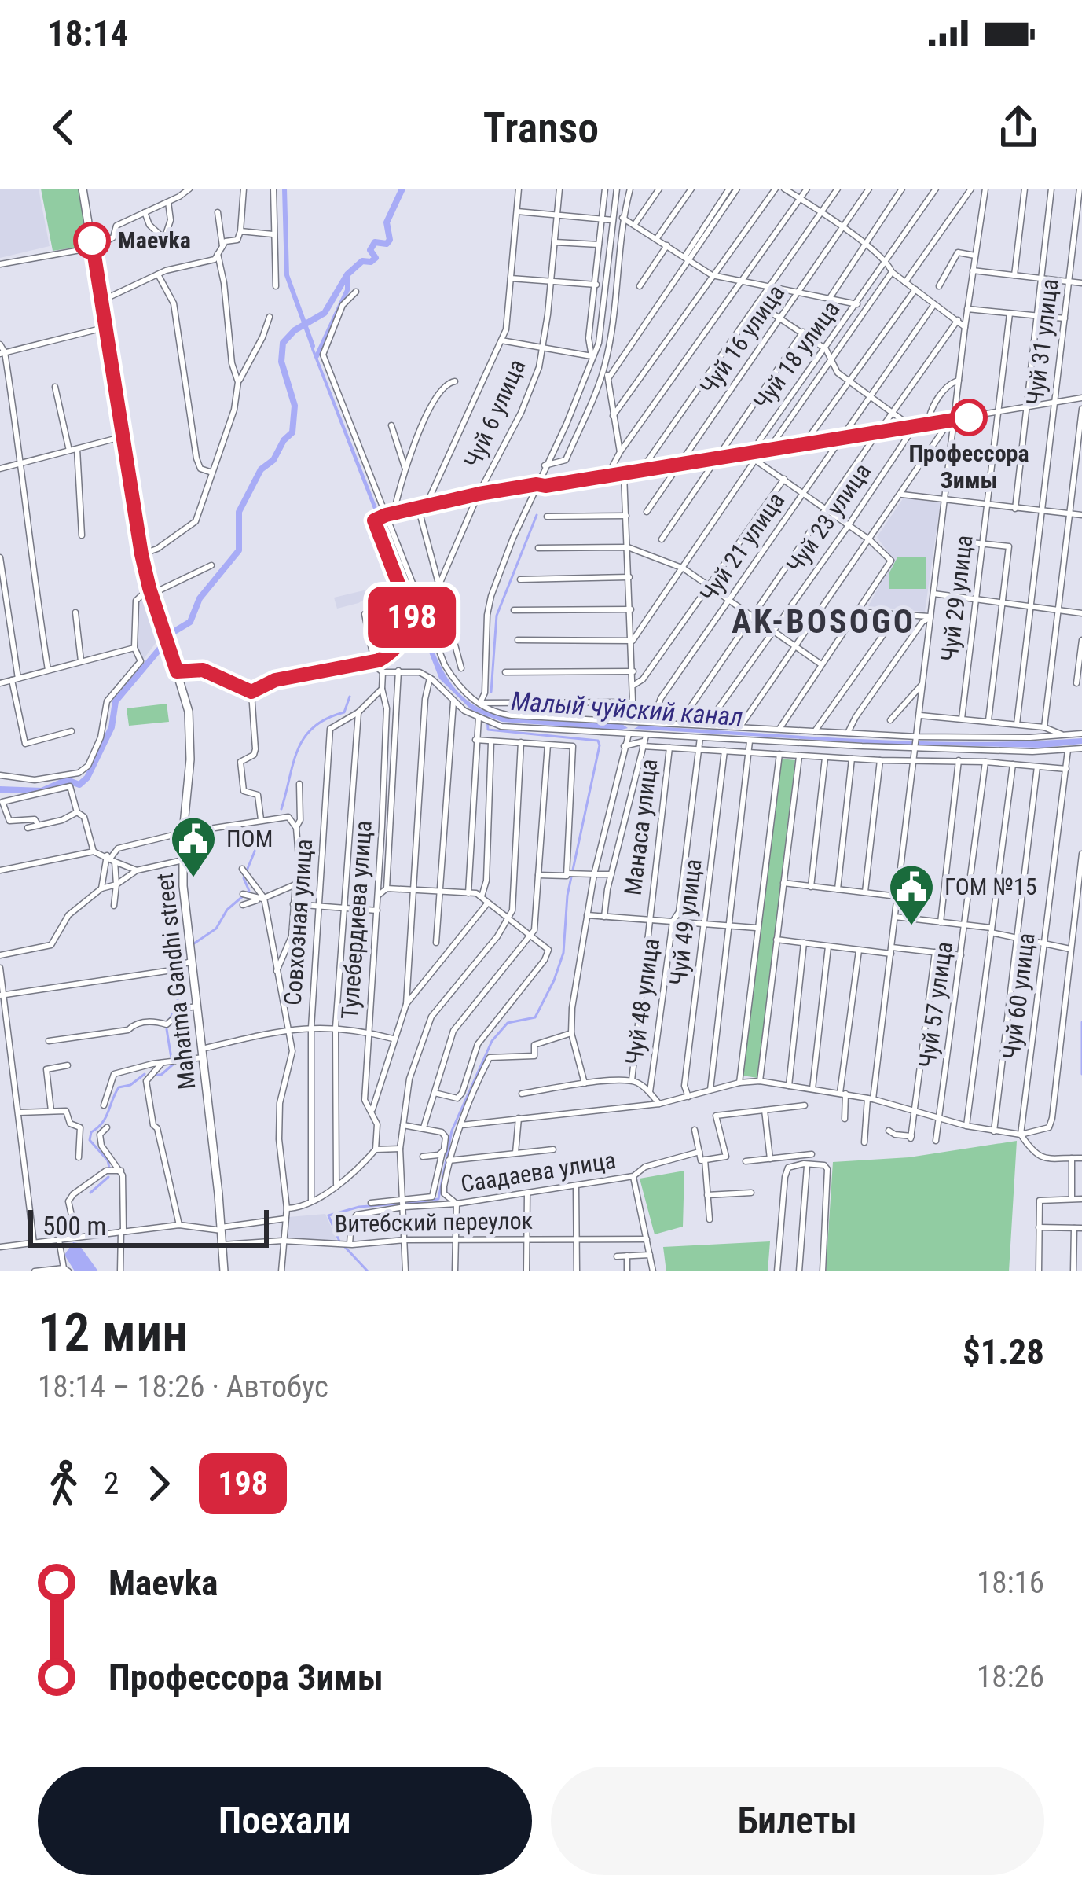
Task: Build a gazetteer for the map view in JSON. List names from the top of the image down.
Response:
{
  "streets": {
    "main road": ["Mahatma Gandhi street"],
    "street": [
      "Чуй 16 улица",
      "Чуй 31 улица",
      "Чуй 18 улица",
      "Чуй 6 улица",
      "Чуй 23 улица",
      "Чуй 21 улица",
      "Чуй 29 улица",
      "Манаса улица",
      "Тулебердиева улица",
      "Совхозная улица",
      "Чуй 49 улица",
      "Чуй 60 улица",
      "Чуй 48 улица",
      "Чуй 57 улица",
      "Саадаева улица",
      "Витебский переулок"
    ]
  },
  "crossings": [
    ["Тулебердиева улица", "Совхозная улица"],
    ["Mahatma Gandhi street", "Витебский переулок"],
    ["Саадаева улица", "Витебский переулок"]
  ],
  "districts": ["AK-BOSOGO"],
  "water": ["Малый чуйский канал"],
  "places": {
    "other": ["Maevka", "Профессора Зимы"],
    "public building": ["ПОМ", "ГОМ №15"]
  },
  "lines": ["bus line 198"],
  "scale_bar": "500 m",
  "page": {
    "status": "18:14",
    "header": "Transo",
    "on_map": "198",
    "scale": "500 m",
    "heading": ["12 мин", "18:14 – 18:26 · Автобус", "$1.28"],
    "legs": ["2", "198"],
    "list": [
      {
        "name": "Maevka",
        "value": "18:16"
      },
      {
        "name": "Профессора Зимы",
        "value": "18:26"
      }
    ],
    "buttons": ["Поехали", "Билеты"]
  }
}
